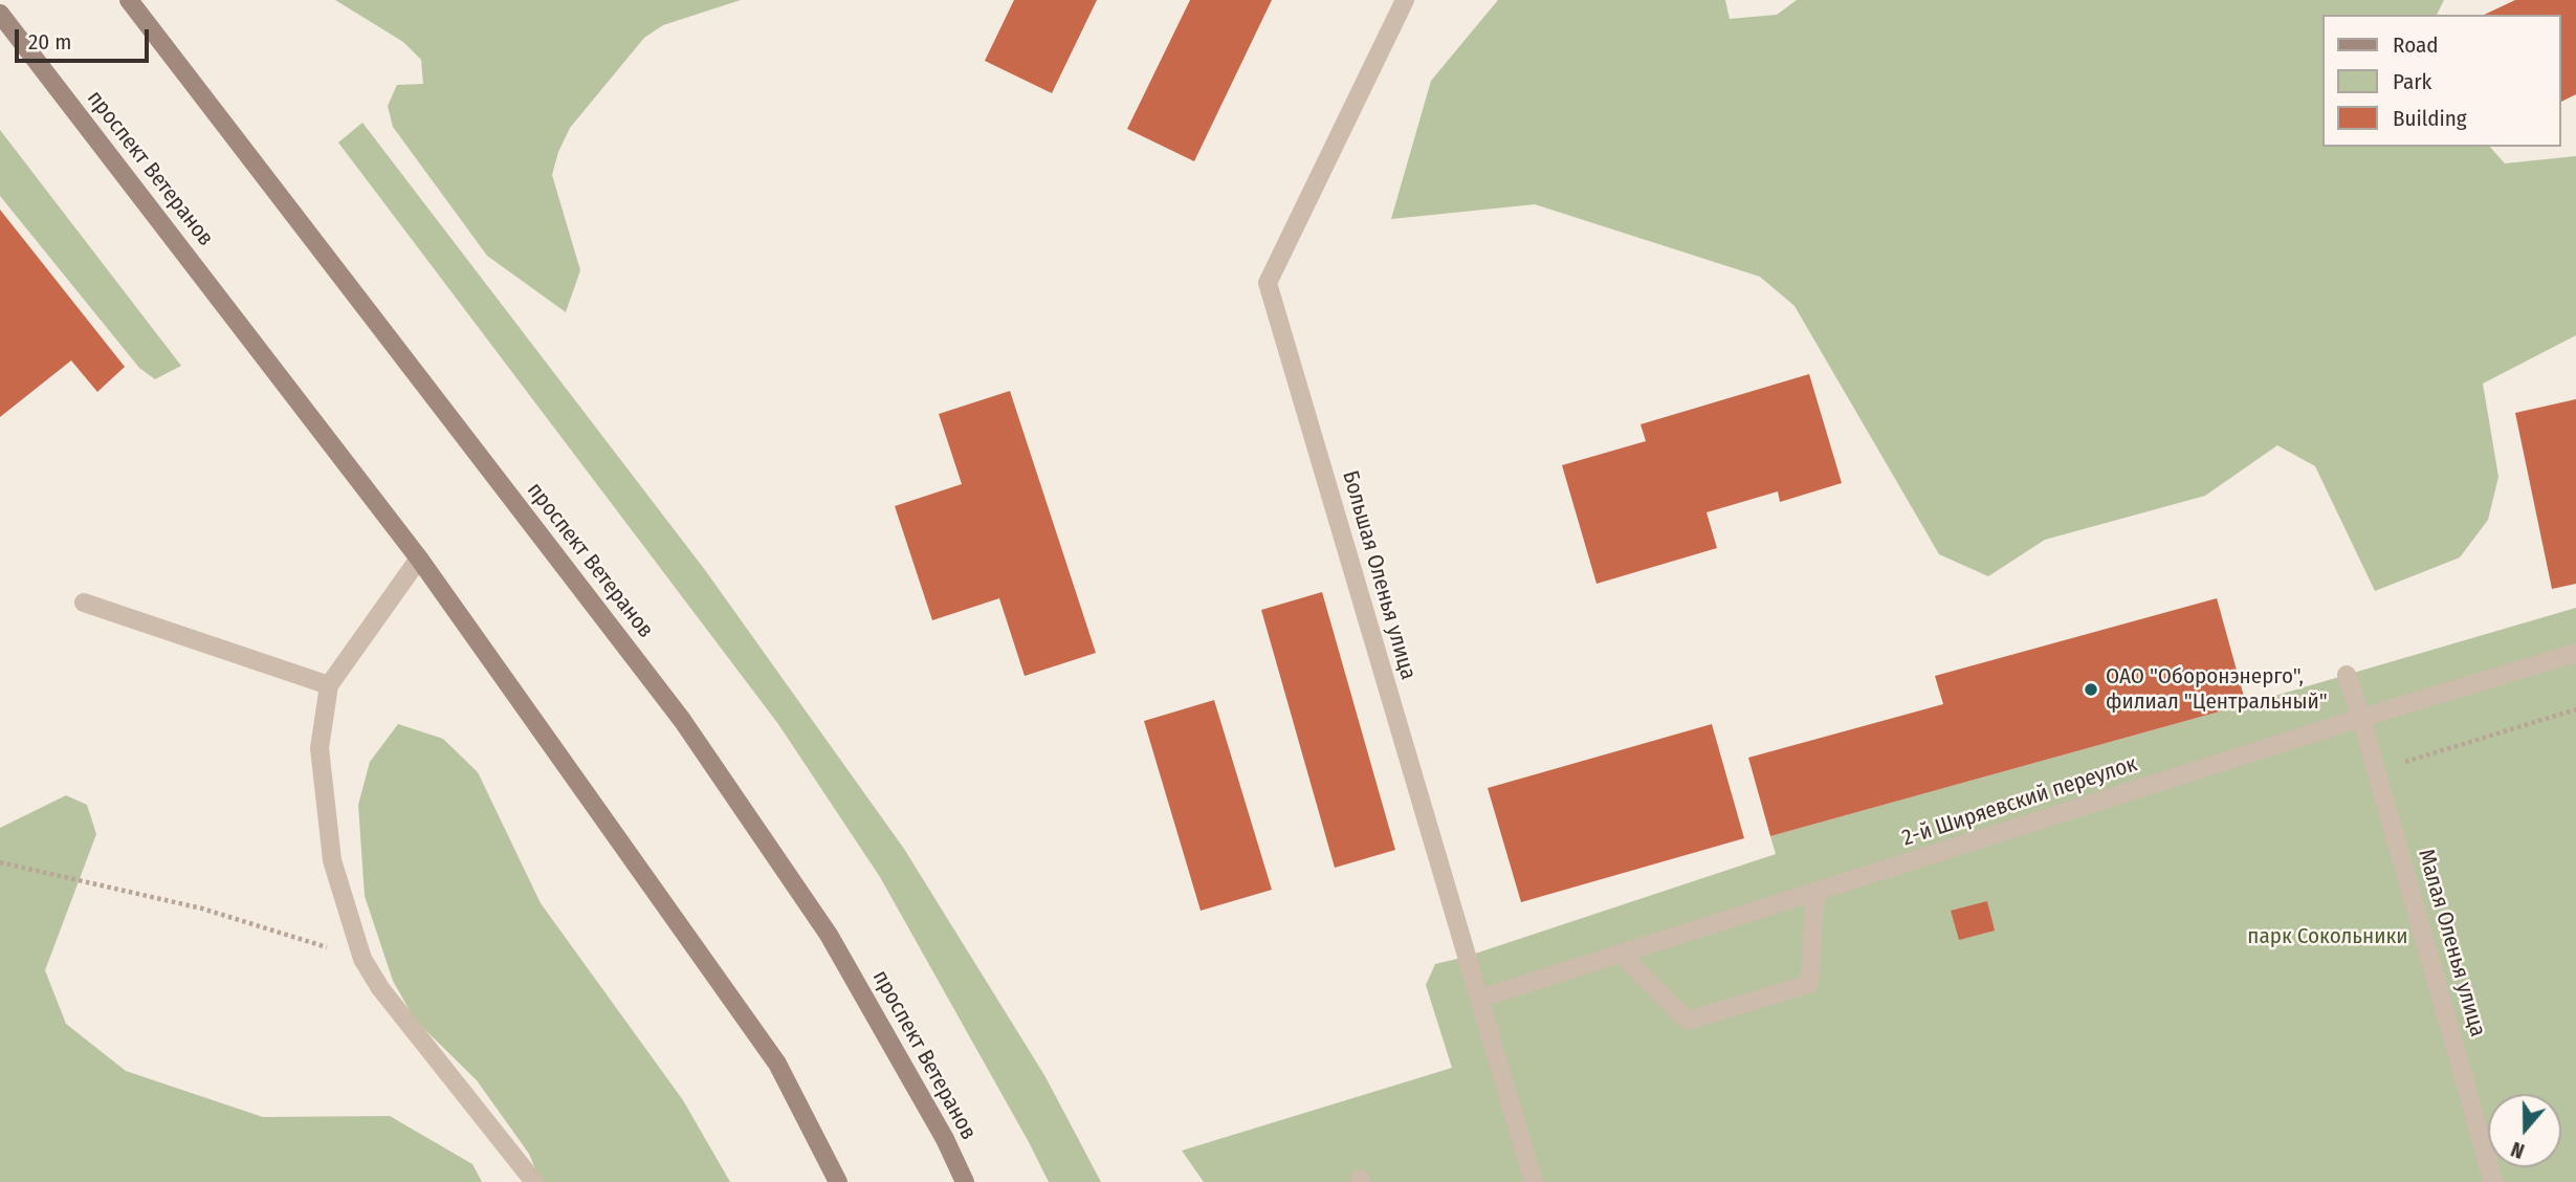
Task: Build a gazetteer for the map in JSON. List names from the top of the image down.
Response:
{
  "streets": {
    "main road": ["проспект Ветеранов"],
    "street": ["Большая Оленья улица", "2-й Ширяевский переулок", "Малая Оленья улица"]
  },
  "crossings": [
    ["Большая Оленья улица", "2-й Ширяевский переулок"],
    ["2-й Ширяевский переулок", "Малая Оленья улица"]
  ],
  "parks": ["парк Сокольники"],
  "places": ["ОАО \"Оборонэнерго\", филиал \"Центральный\""],
  "legend": ["Road", "Park", "Building"],
  "scale_bar": "20 m",
  "north": "bottom"
}
